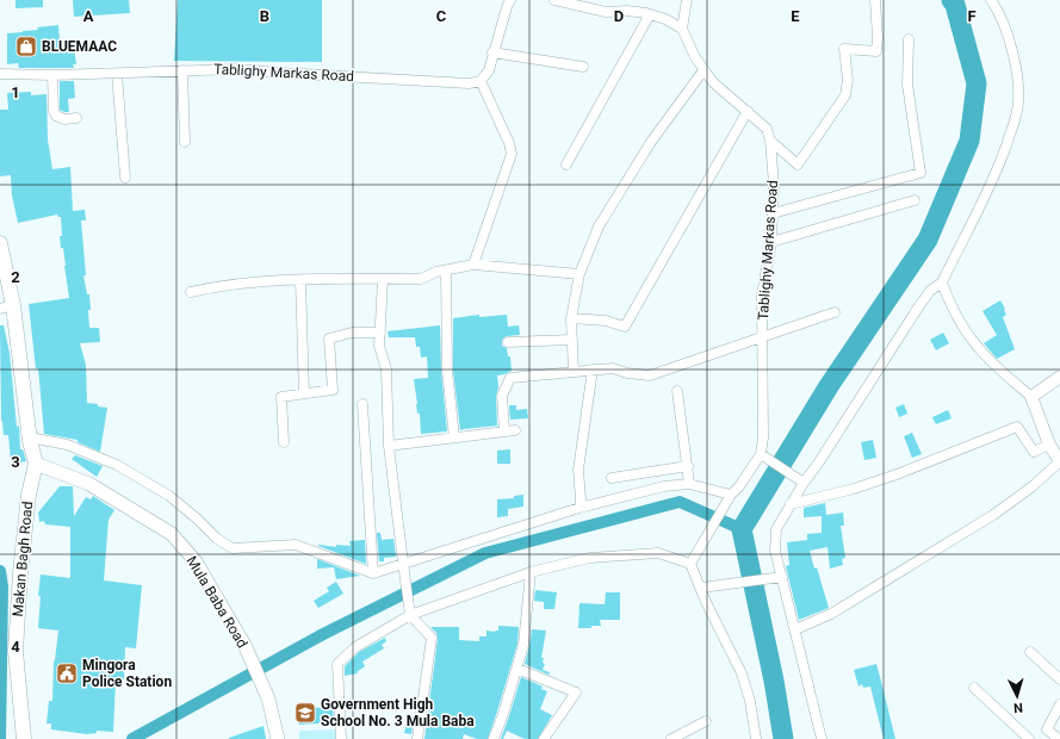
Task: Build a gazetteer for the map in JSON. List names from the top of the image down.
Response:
{
  "streets": {
    "main road": ["Makan Bagh Road", "Mula Baba Road"],
    "street": ["Tablighy Markas Road"]
  },
  "crossings": [
    ["Makan Bagh Road", "Mula Baba Road"]
  ],
  "places": {
    "shop": ["BLUEMAAC"],
    "public building": ["Mingora Police Station"],
    "school or university": ["Government High School No. 3 Mula Baba"]
  },
  "north": "bottom",
  "grid": {
    "columns": [
      "A",
      "B",
      "C",
      "D",
      "E",
      "F"
    ],
    "rows": [
      "1",
      "2",
      "3",
      "4"
    ]
  }
}
